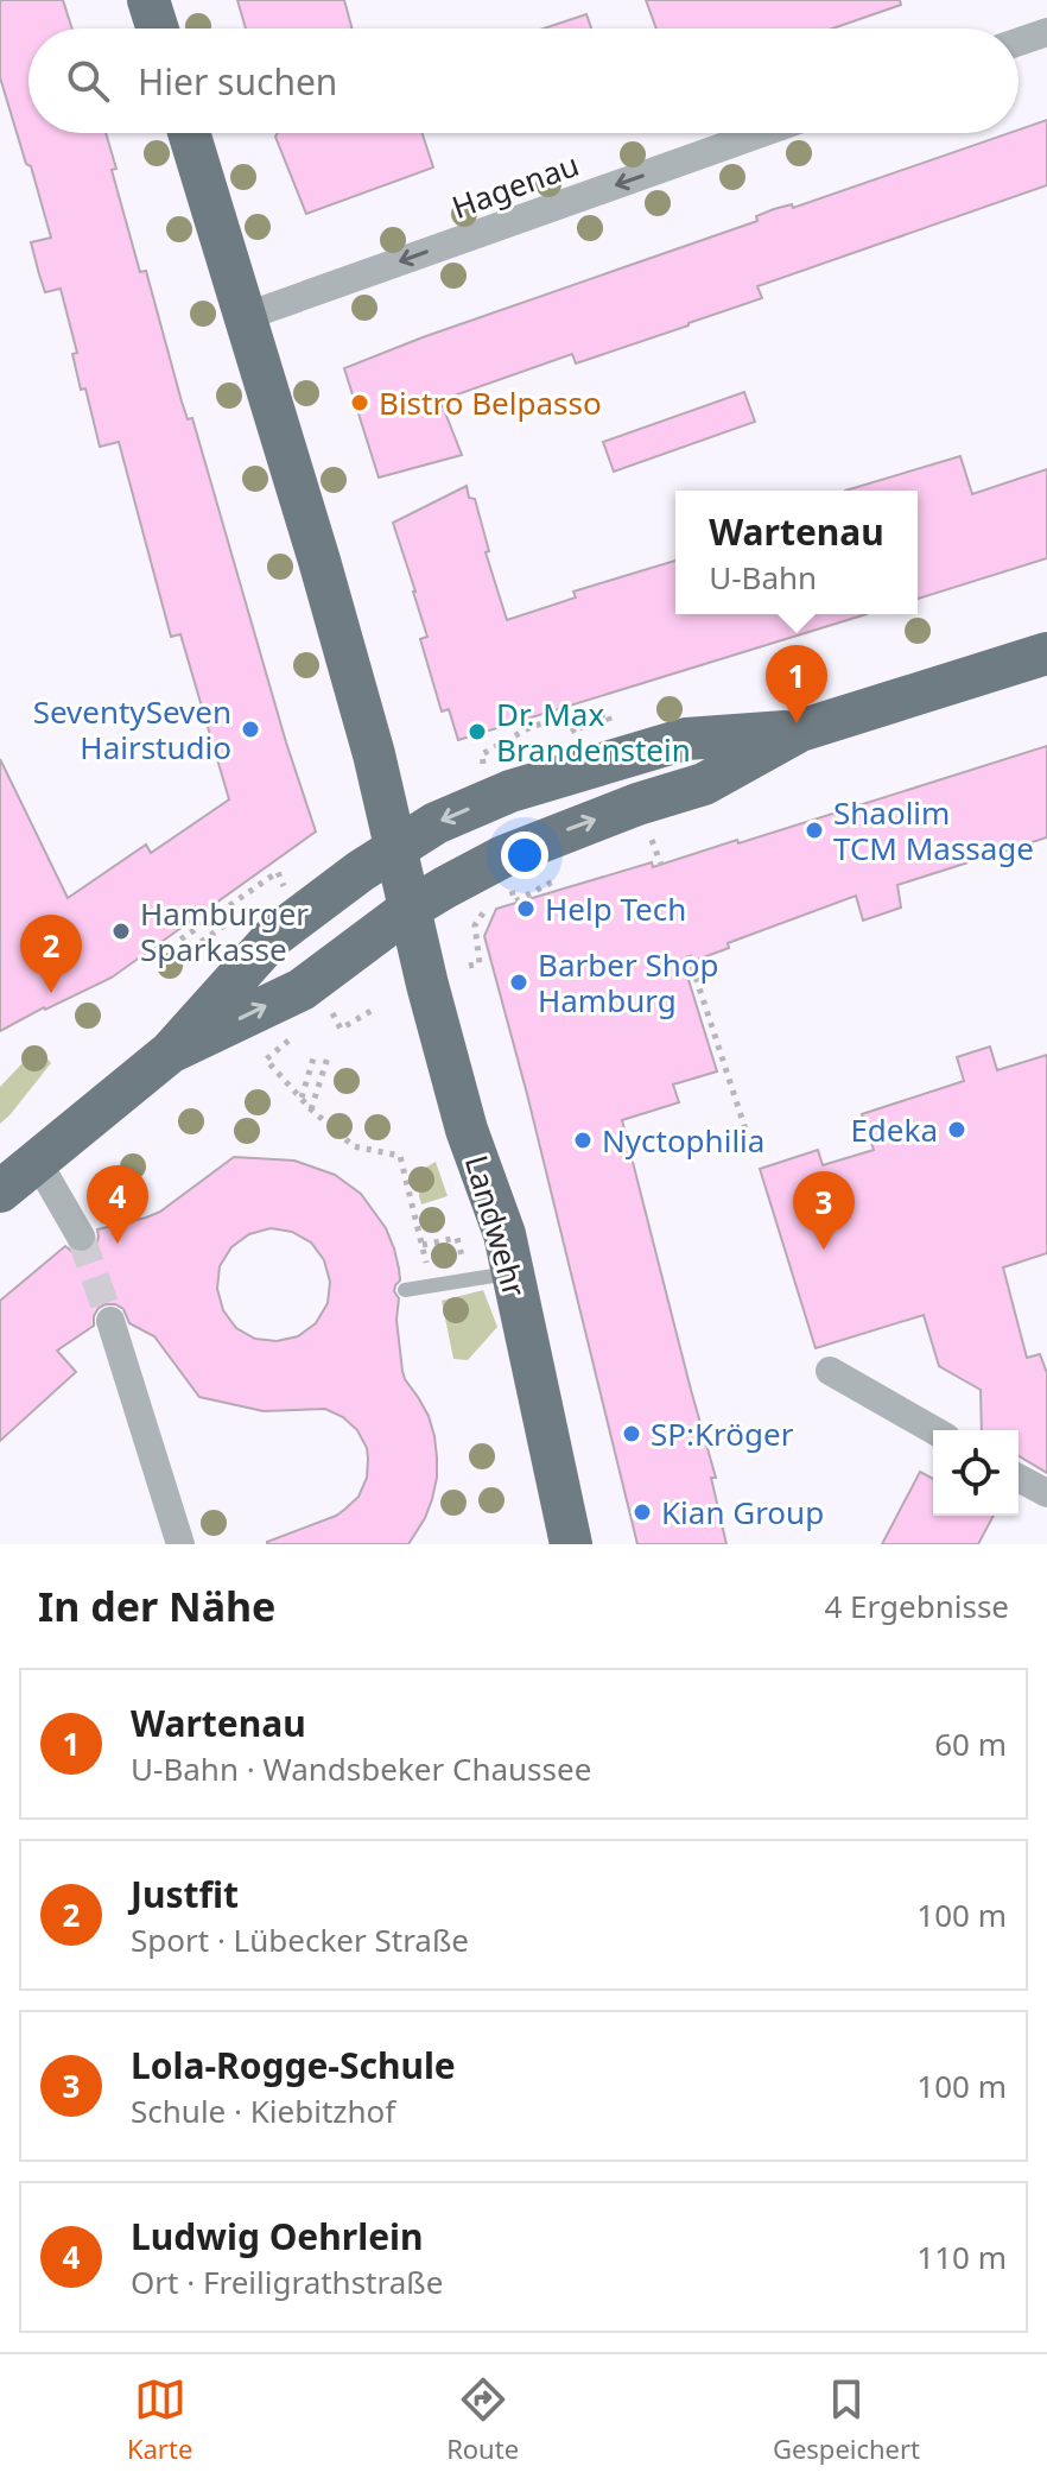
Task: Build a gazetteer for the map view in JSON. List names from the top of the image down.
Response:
{
  "streets": {
    "main road": ["Landwehr"],
    "street": ["Hagenau"]
  },
  "crossings": [
    ["Hagenau", "Landwehr"]
  ],
  "one_way": ["Hagenau"],
  "places": [
    "Bistro Belpasso",
    "SeventySeven Hairstudio",
    "Dr. Max Brandenstein",
    "Shaolim TCM Massage",
    "Help Tech",
    "Hamburger Sparkasse",
    "Barber Shop Hamburg",
    "Edeka",
    "Nyctophilia",
    "SP:Kröger",
    "Kian Group"
  ],
  "page": {
    "search": "Hier suchen",
    "popup": ["Wartenau", "U-Bahn"],
    "pins": [
      "1",
      "2",
      "4",
      "3"
    ],
    "heading": ["In der Nähe", "4 Ergebnisse"],
    "list": [
      {
        "mark": "1",
        "name": "Wartenau",
        "note": "U-Bahn · Wandsbeker Chaussee",
        "value": "60 m"
      },
      {
        "mark": "2",
        "name": "Justfit",
        "note": "Sport · Lübecker Straße",
        "value": "100 m"
      },
      {
        "mark": "3",
        "name": "Lola-Rogge-Schule",
        "note": "Schule · Kiebitzhof",
        "value": "100 m"
      },
      {
        "mark": "4",
        "name": "Ludwig Oehrlein",
        "note": "Ort · Freiligrathstraße",
        "value": "110 m"
      }
    ],
    "nav": ["Karte", "Route", "Gespeichert"]
  }
}
